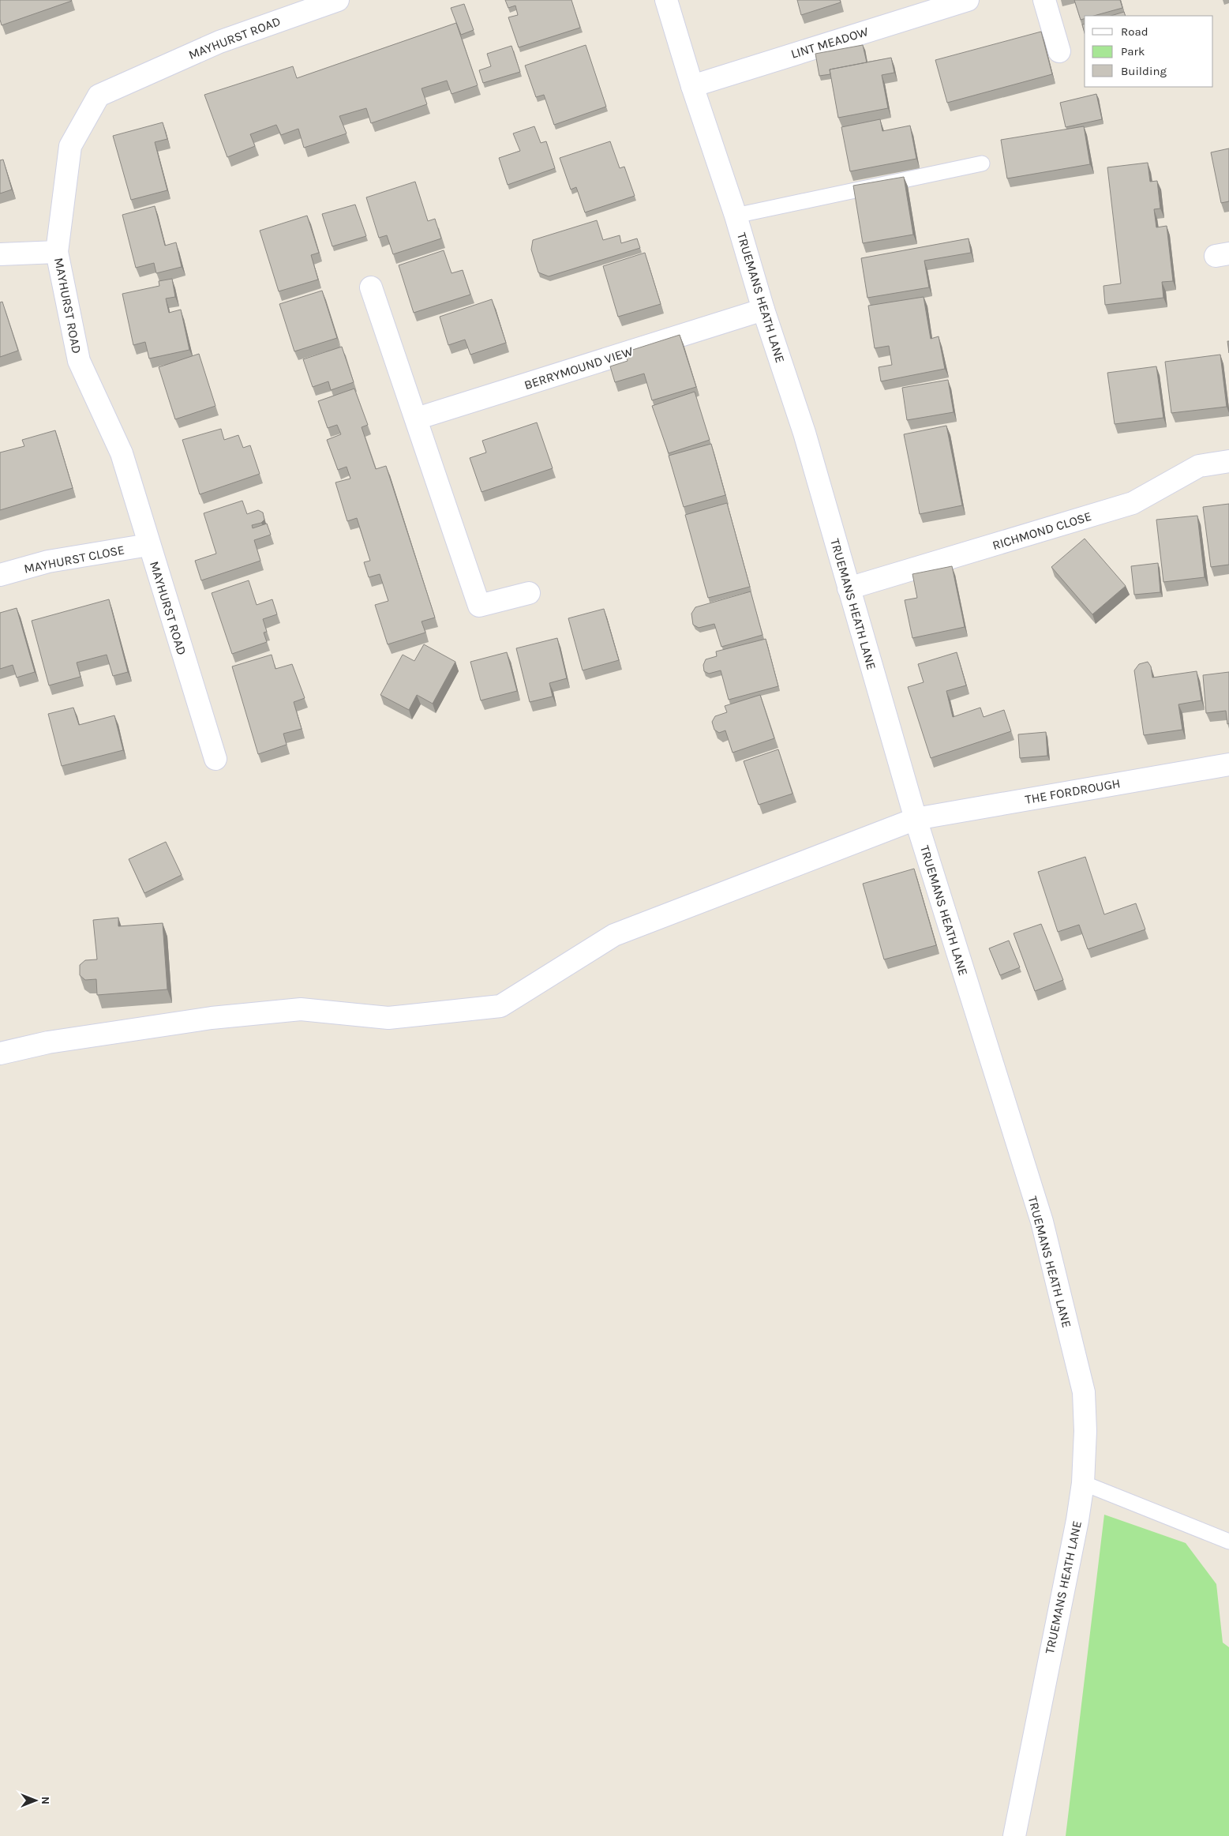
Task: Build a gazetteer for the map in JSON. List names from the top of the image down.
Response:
{
  "streets": {
    "street": [
      "MAYHURST ROAD",
      "LINT MEADOW",
      "TRUEMANS HEATH LANE",
      "BERRYMOUND VIEW",
      "RICHMOND CLOSE",
      "MAYHURST CLOSE",
      "THE FORDROUGH"
    ]
  },
  "crossings": [
    ["MAYHURST ROAD", "MAYHURST CLOSE"],
    ["LINT MEADOW", "TRUEMANS HEATH LANE"],
    ["TRUEMANS HEATH LANE", "BERRYMOUND VIEW"],
    ["TRUEMANS HEATH LANE", "RICHMOND CLOSE"],
    ["TRUEMANS HEATH LANE", "THE FORDROUGH"]
  ],
  "legend": ["Road", "Park", "Building"],
  "north": "right"
}
